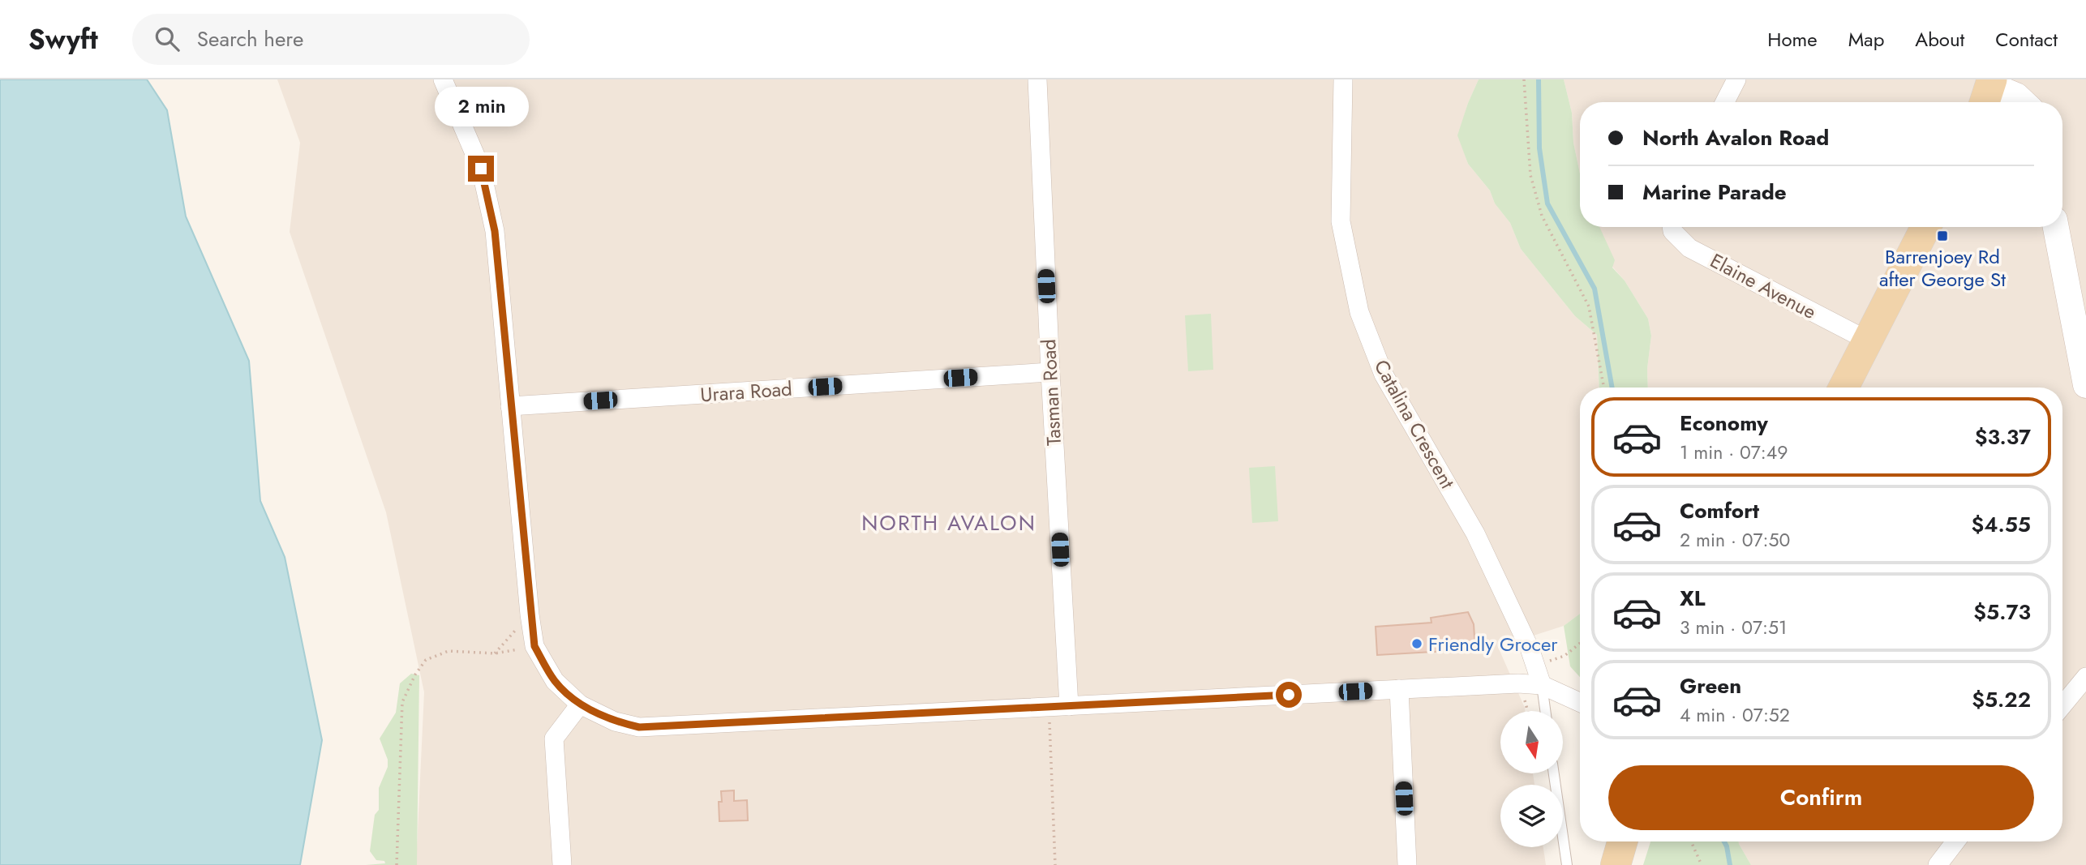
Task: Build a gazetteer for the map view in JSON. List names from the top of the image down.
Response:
{
  "streets": {
    "street": [
      "Elaine Avenue",
      "Urara Road",
      "Tasman Road",
      "Catalina Crescent"
    ]
  },
  "crossings": [
    ["Urara Road", "Tasman Road"]
  ],
  "districts": ["NORTH AVALON"],
  "places": {
    "transit": ["Barrenjoey Rd after George St"],
    "other": ["Friendly Grocer"]
  },
  "north": "bottom",
  "page": {
    "header": "Swyft",
    "search": "Search here",
    "nav": [
      "Home",
      "Map",
      "About",
      "Contact"
    ],
    "bubble": "2 min",
    "banner": ["North Avalon Road", "Marine Parade"],
    "list": [
      {
        "name": "Economy",
        "note": "1 min · 07:49",
        "value": "$3.37"
      },
      {
        "name": "Comfort",
        "note": "2 min · 07:50",
        "value": "$4.55"
      },
      {
        "name": "XL",
        "note": "3 min · 07:51",
        "value": "$5.73"
      },
      {
        "name": "Green",
        "note": "4 min · 07:52",
        "value": "$5.22"
      }
    ],
    "buttons": "Confirm"
  }
}
